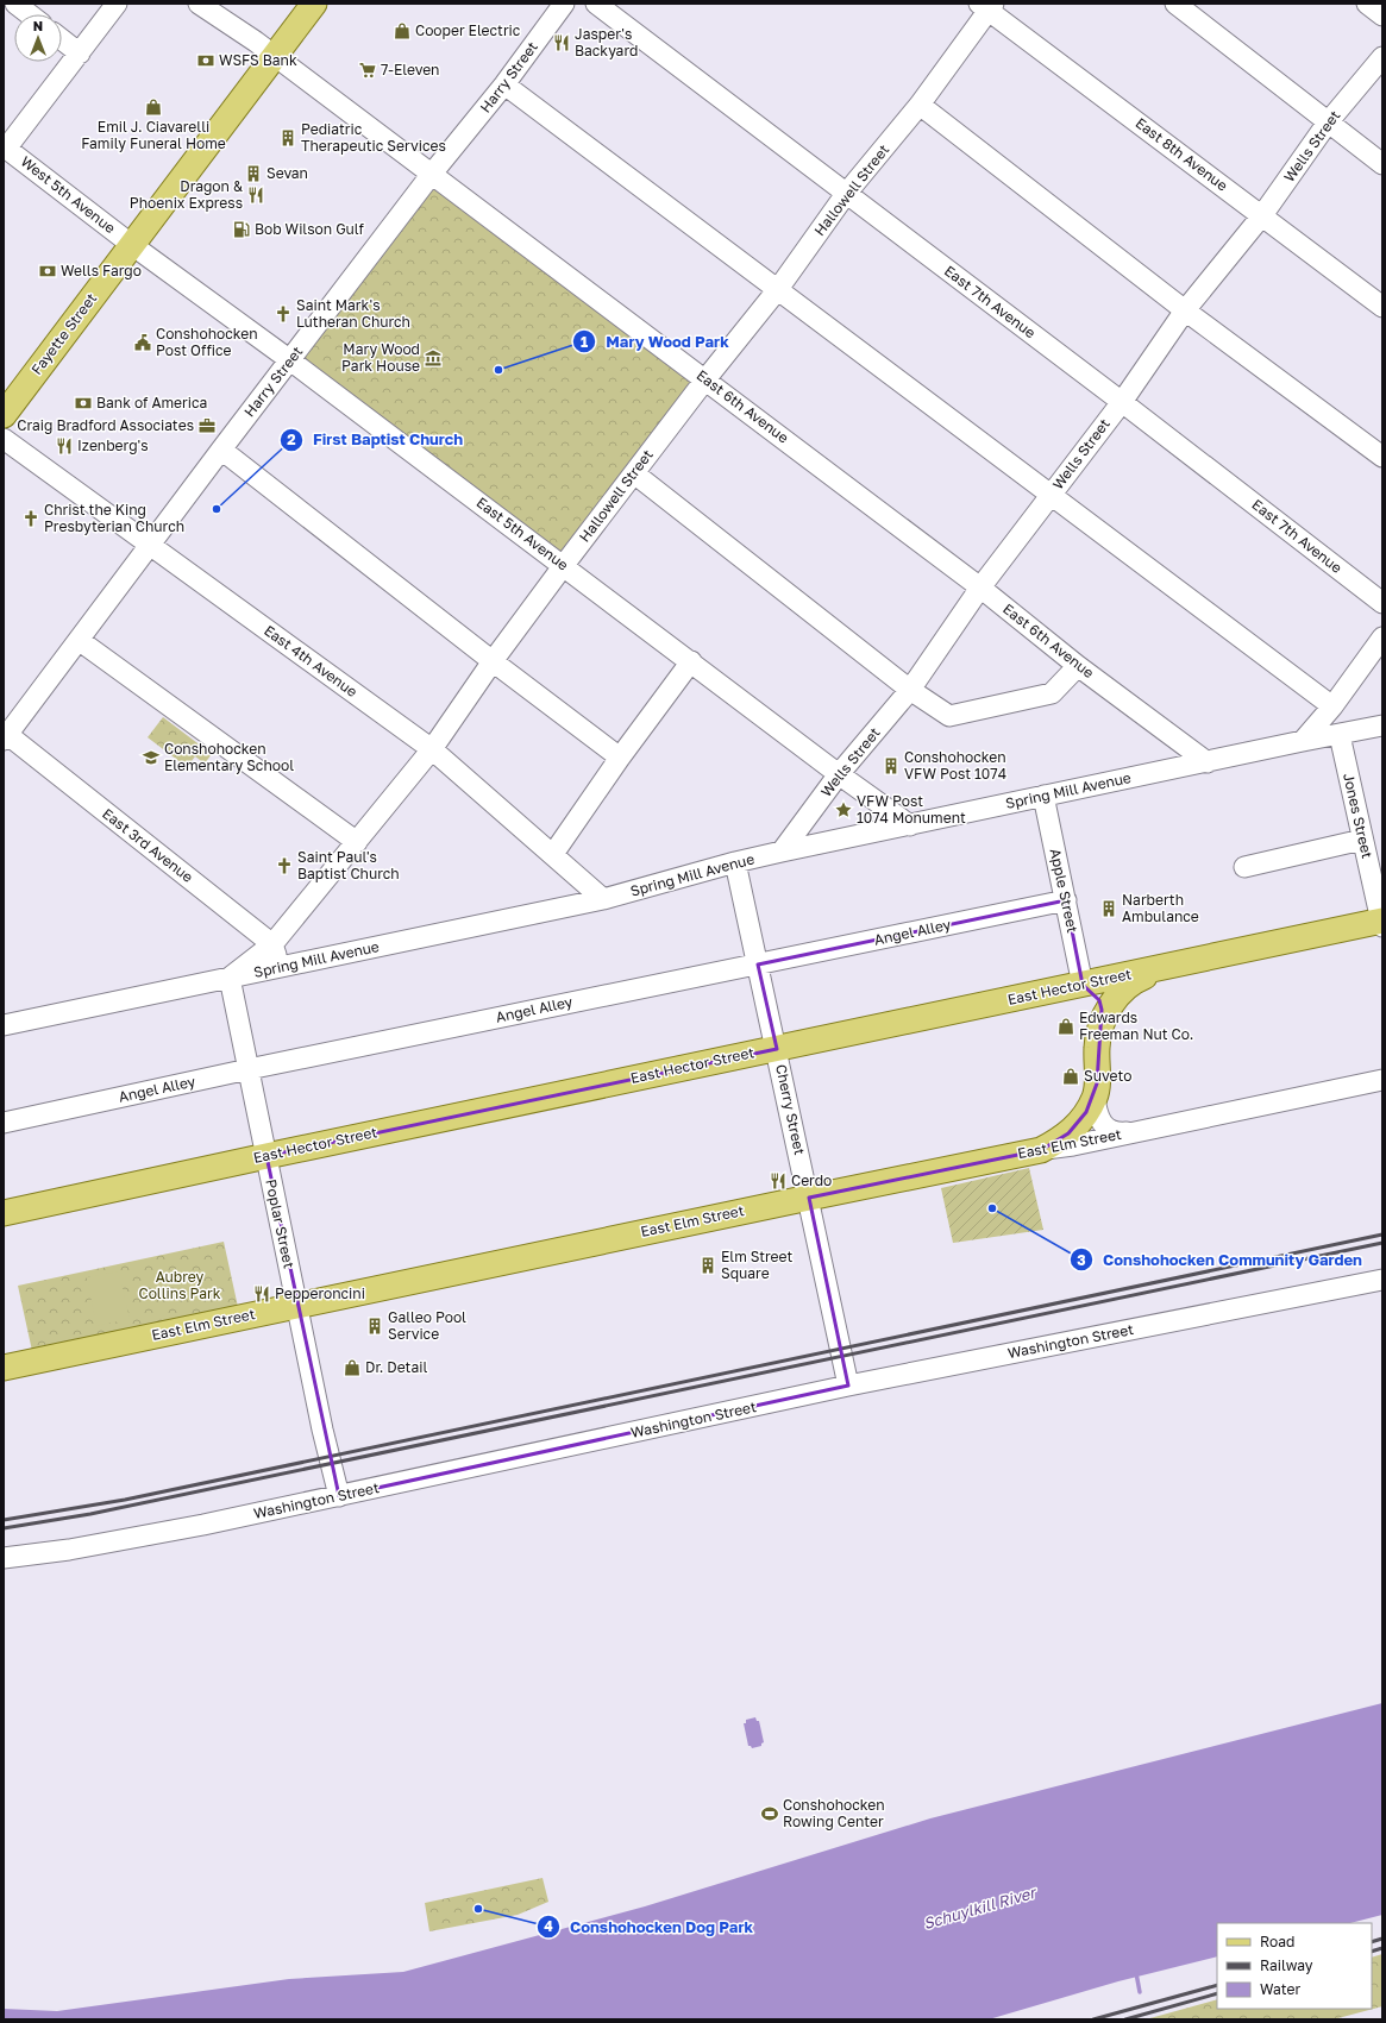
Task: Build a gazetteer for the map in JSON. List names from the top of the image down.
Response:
{
  "streets": {
    "main road": ["Fayette Street", "East Hector Street", "East Elm Street"],
    "street": [
      "Harry Street",
      "Wells Street",
      "East 8th Avenue",
      "Hallowell Street",
      "West 5th Avenue",
      "East 7th Avenue",
      "East 6th Avenue",
      "East 5th Avenue",
      "East 4th Avenue",
      "Spring Mill Avenue",
      "Jones Street",
      "East 3rd Avenue",
      "Apple Street",
      "Angel Alley",
      "Cherry Street",
      "Poplar Street",
      "Washington Street"
    ]
  },
  "crossings": [
    ["Harry Street", "East 6th Avenue"],
    ["Harry Street", "East 5th Avenue"],
    ["Harry Street", "East 4th Avenue"],
    ["Harry Street", "East 3rd Avenue"],
    ["Wells Street", "East 8th Avenue"],
    ["Wells Street", "East 7th Avenue"],
    ["Wells Street", "East 6th Avenue"],
    ["Wells Street", "East 5th Avenue"],
    ["Wells Street", "Spring Mill Avenue"],
    ["East 8th Avenue", "Hallowell Street"],
    ["Hallowell Street", "East 7th Avenue"],
    ["Hallowell Street", "East 6th Avenue"],
    ["Hallowell Street", "East 5th Avenue"],
    ["Hallowell Street", "East 4th Avenue"],
    ["Hallowell Street", "Spring Mill Avenue"],
    ["Hallowell Street", "East 3rd Avenue"],
    ["Hallowell Street", "Poplar Street"],
    ["West 5th Avenue", "Fayette Street"],
    ["West 5th Avenue", "East 5th Avenue"],
    ["Fayette Street", "East 6th Avenue"],
    ["Fayette Street", "East 5th Avenue"],
    ["East 6th Avenue", "Spring Mill Avenue"],
    ["East 5th Avenue", "Spring Mill Avenue"],
    ["East 4th Avenue", "Spring Mill Avenue"],
    ["Spring Mill Avenue", "Jones Street"],
    ["Spring Mill Avenue", "Apple Street"],
    ["Spring Mill Avenue", "Cherry Street"],
    ["Spring Mill Avenue", "Poplar Street"],
    ["Jones Street", "East Hector Street"],
    ["Apple Street", "Angel Alley"],
    ["Apple Street", "East Hector Street"],
    ["Angel Alley", "Cherry Street"],
    ["Angel Alley", "Poplar Street"],
    ["East Hector Street", "Cherry Street"],
    ["East Hector Street", "Poplar Street"],
    ["Cherry Street", "East Elm Street"],
    ["Cherry Street", "Washington Street"],
    ["East Elm Street", "Poplar Street"],
    ["Poplar Street", "Washington Street"]
  ],
  "water": ["Schuylkill River"],
  "parks": ["Aubrey Collins Park"],
  "places": {
    "shop": [
      "Cooper Electric",
      "Emil J. Ciavarelli Family Funeral Home",
      "Edwards Freeman Nut Co.",
      "Suveto",
      "Dr. Detail"
    ],
    "restaurant": [
      "Jasper's Backyard",
      "Dragon & Phoenix Express",
      "Izenberg's",
      "Cerdo",
      "Pepperoncini"
    ],
    "bank": ["WSFS Bank", "Wells Fargo", "Bank of America"],
    "supermarket": ["7-Eleven"],
    "building": [
      "Pediatric Therapeutic Services",
      "Sevan",
      "Conshohocken VFW Post 1074",
      "Narberth Ambulance",
      "Elm Street Square",
      "Galleo Pool Service"
    ],
    "fuel station": ["Bob Wilson Gulf"],
    "church": ["Saint Mark's Lutheran Church", "Christ the King Presbyterian Church", "Saint Paul's Baptist Church"],
    "public building": ["Conshohocken Post Office"],
    "museum": ["Mary Wood Park House"],
    "other": [
      "Mary Wood Park",
      "First Baptist Church",
      "Conshohocken Community Garden",
      "Conshohocken Dog Park"
    ],
    "office": ["Craig Bradford Associates"],
    "school or university": ["Conshohocken Elementary School"],
    "place": ["VFW Post 1074 Monument"],
    "sports": ["Conshohocken Rowing Center"]
  },
  "legend": ["Road", "Railway", "Water"],
  "north": "top"
}
